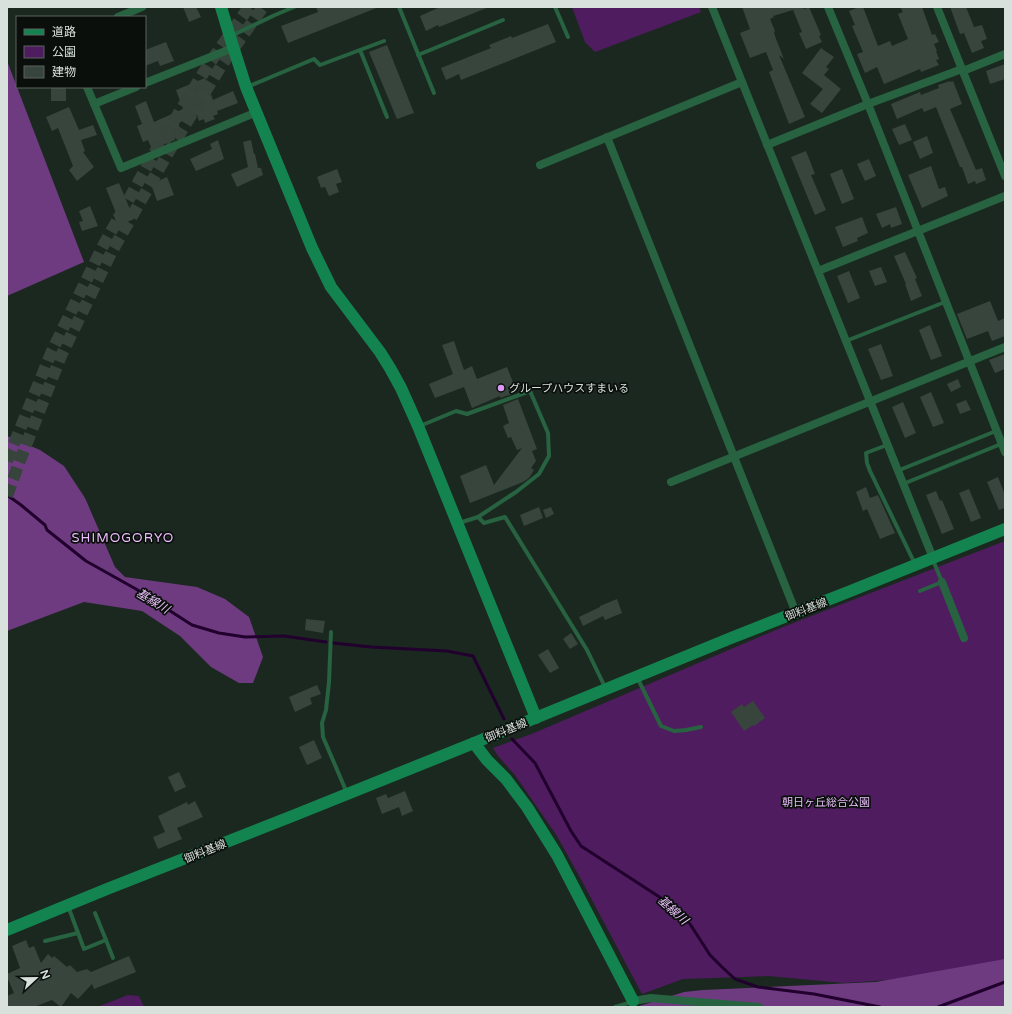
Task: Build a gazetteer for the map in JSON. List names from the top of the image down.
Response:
{
  "streets": {
    "street": ["御料基線"]
  },
  "districts": ["SHIMOGORYO"],
  "water": ["基線川"],
  "parks": ["朝日ヶ丘総合公園"],
  "places": ["グループハウスすまいる"],
  "legend": ["道路", "公園", "建物"],
  "north": "right"
}
